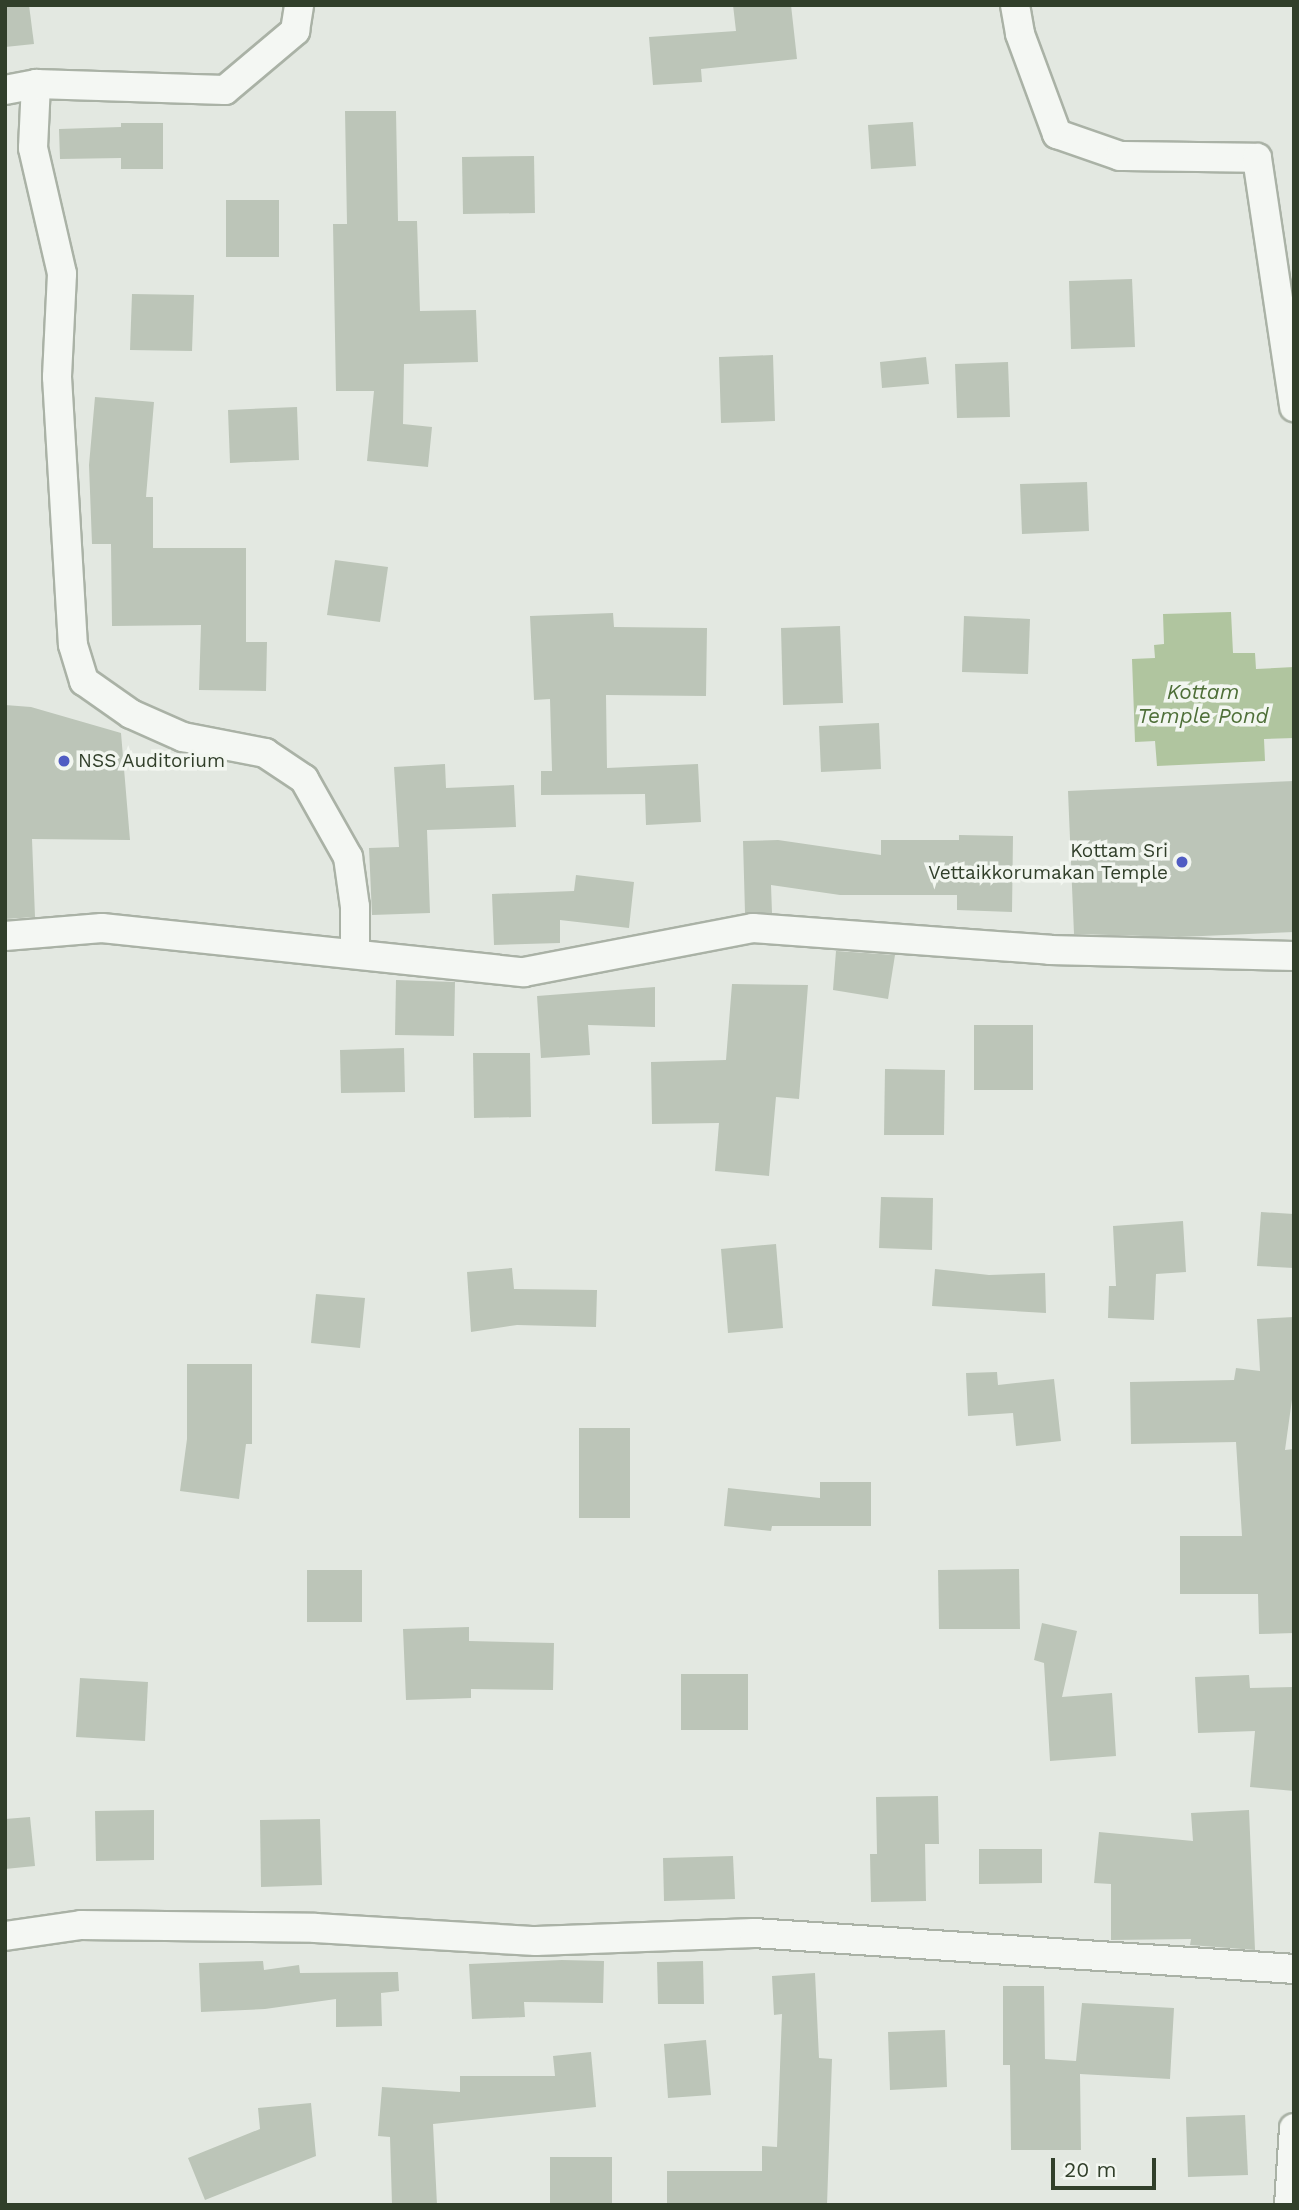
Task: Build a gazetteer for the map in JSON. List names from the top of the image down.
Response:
{
  "water": ["Kottam Temple Pond"],
  "places": ["NSS Auditorium", "Kottam Sri Vettaikkorumakan Temple"],
  "scale_bar": "20 m"
}
